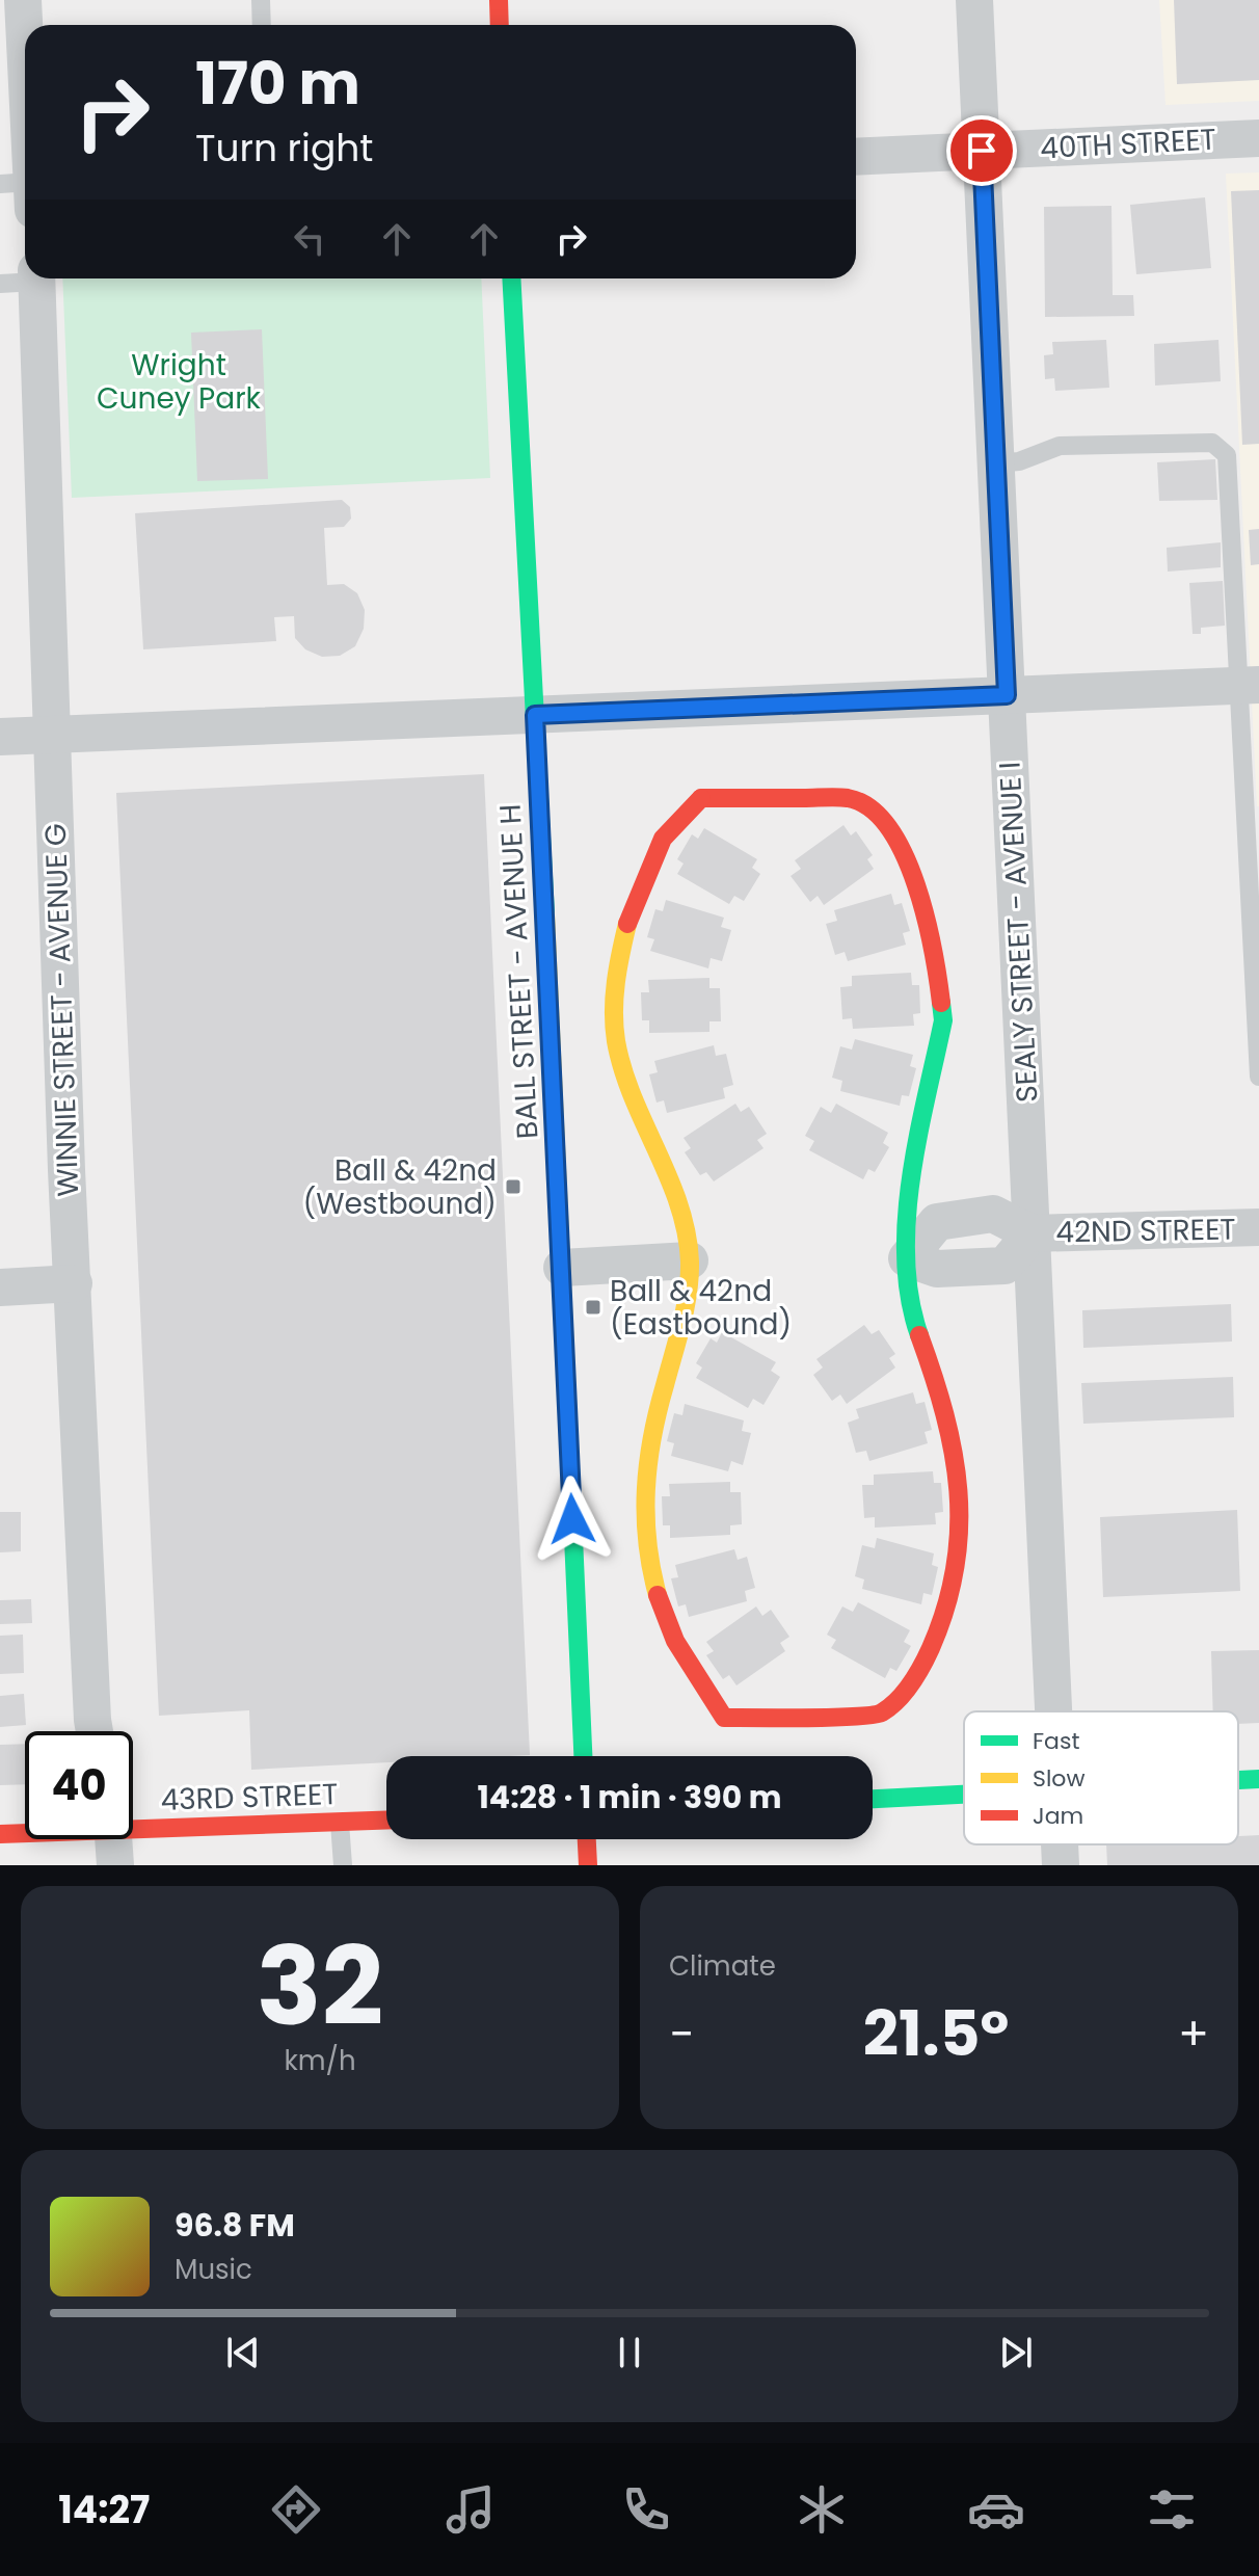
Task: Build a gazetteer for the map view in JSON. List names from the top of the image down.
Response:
{
  "streets": {
    "street": [
      "40TH STREET",
      "SEALY STREET - AVENUE I",
      "BALL STREET - AVENUE H",
      "WINNIE STREET - AVENUE G",
      "42ND STREET",
      "43RD STREET"
    ]
  },
  "crossings": [
    ["40TH STREET", "SEALY STREET - AVENUE I"],
    ["SEALY STREET - AVENUE I", "42ND STREET"]
  ],
  "parks": ["Wright Cuney Park"],
  "places": {
    "transit": ["Ball & 42nd (Westbound)", "Ball & 42nd (Eastbound)"]
  },
  "legend": ["Fast", "Slow", "Jam"],
  "page": {
    "turn": ["170 m", "Turn right"],
    "limit": "40",
    "trip": "14:28 · 1 min · 390 m",
    "tile": [
      ["32", "km/h"],
      "Climate"
    ],
    "heat": ["−", "21.5°", "+"],
    "song": ["96.8 FM", "Music"],
    "tabs": "14:27"
  }
}
